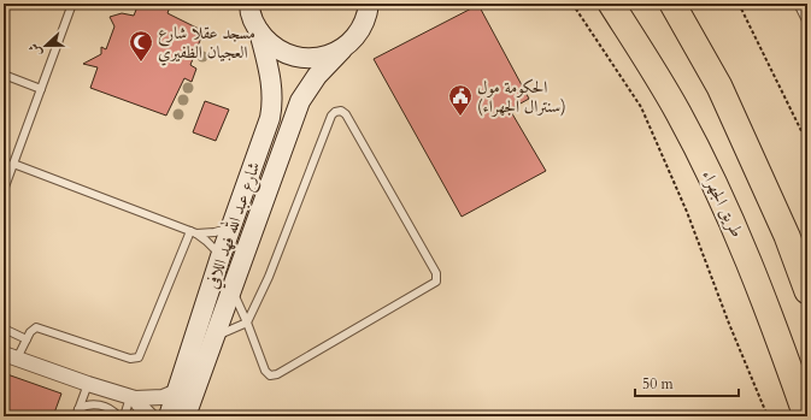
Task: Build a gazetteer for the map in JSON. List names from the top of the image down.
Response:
{
  "streets": {
    "highway": ["طريق الجهراء"],
    "street": ["شارع عبد الله فهد اللافي"]
  },
  "places": {
    "mosque": ["مسجد عقلا شارع العجيان الظفيري"],
    "public building": ["الحكومة مول (سنترال الجهراء)"]
  },
  "scale_bar": "50 m",
  "north": "left"
}
